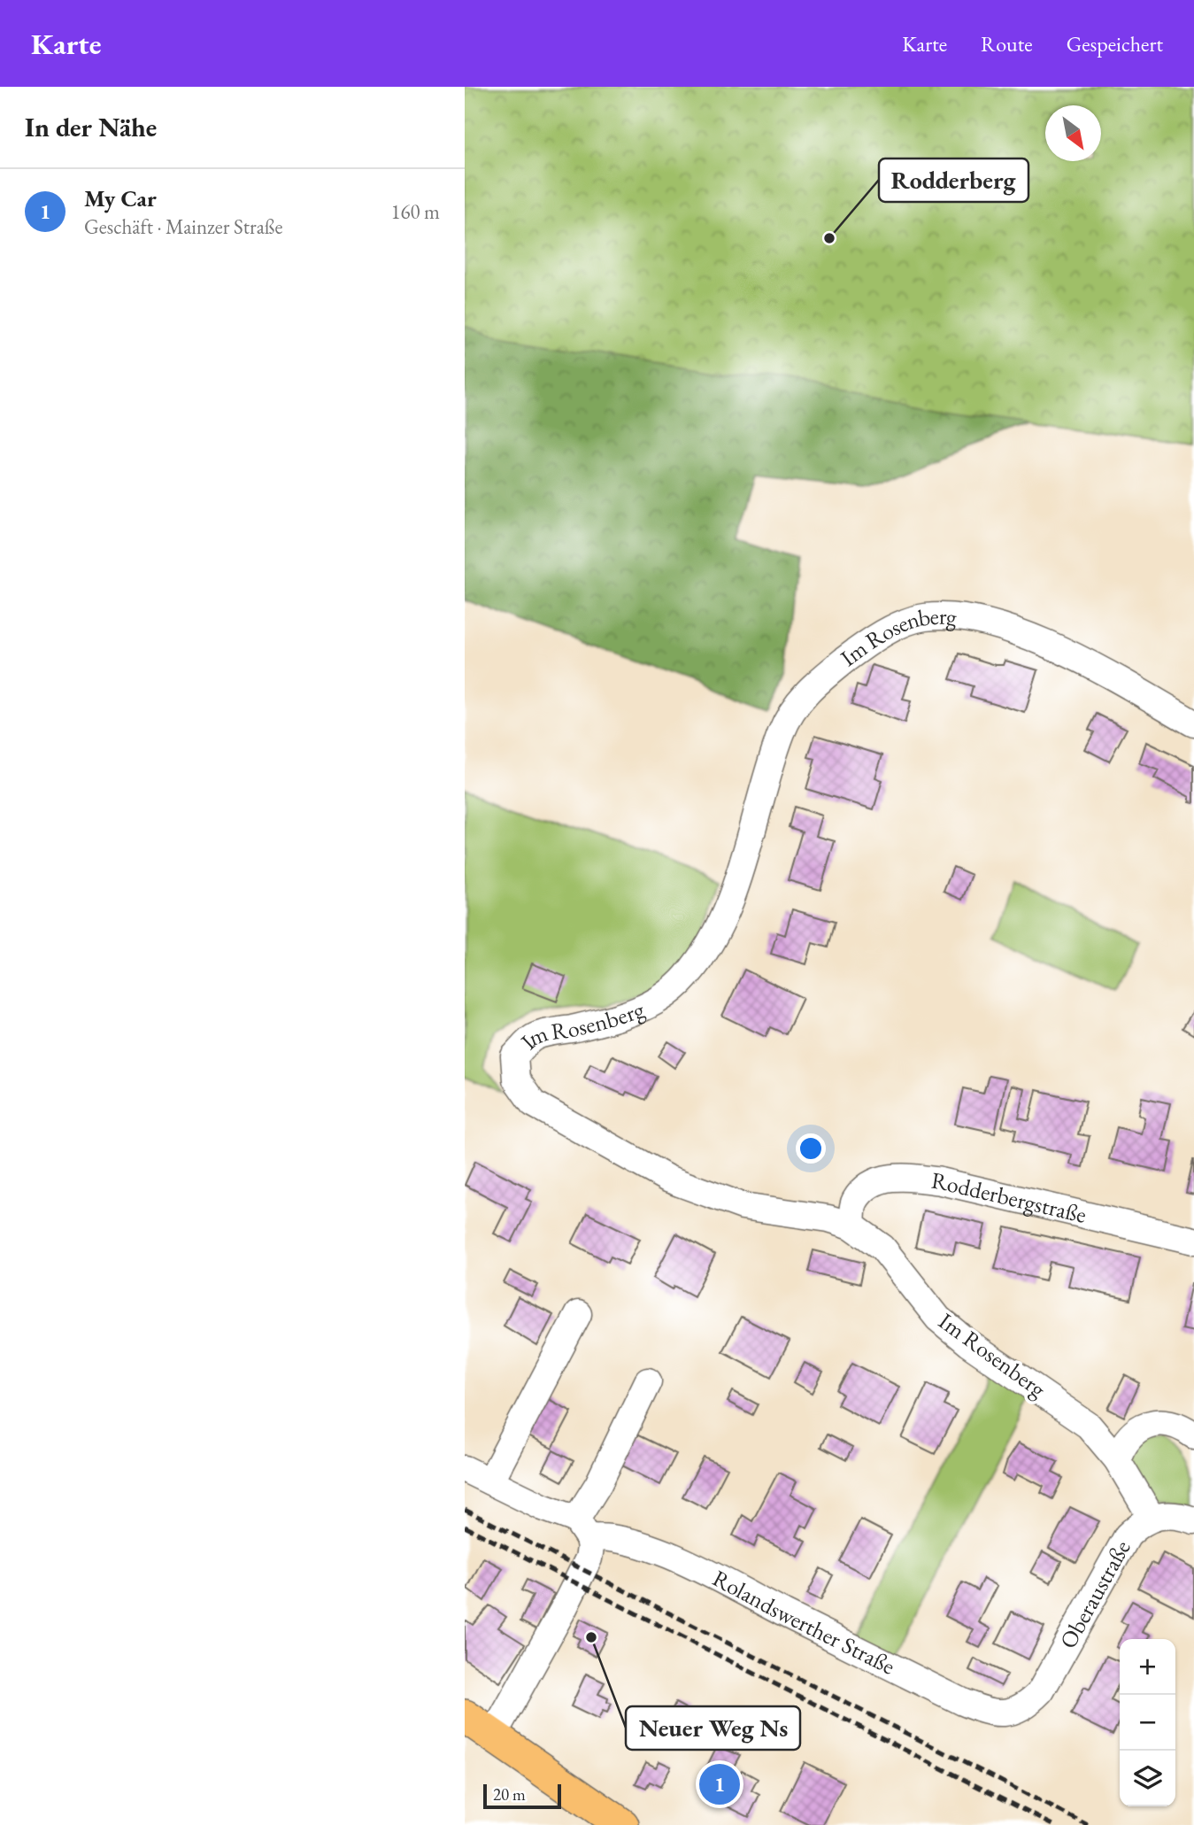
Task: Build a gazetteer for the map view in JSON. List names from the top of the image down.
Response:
{
  "streets": {
    "street": [
      "Im Rosenberg",
      "Rodderbergstraße",
      "Oberaustraße",
      "Rolandswerther Straße"
    ]
  },
  "crossings": [
    ["Im Rosenberg", "Rodderbergstraße"],
    ["Im Rosenberg", "Oberaustraße"],
    ["Oberaustraße", "Rolandswerther Straße"]
  ],
  "places": ["Rodderberg", "Neuer Weg Ns"],
  "scale_bar": "20 m",
  "north": "bottom right",
  "page": {
    "header": "Karte",
    "nav": ["Karte", "Route", "Gespeichert"],
    "heading": "In der Nähe",
    "list": [
      {
        "mark": "1",
        "name": "My Car",
        "note": "Geschäft · Mainzer Straße",
        "value": "160 m"
      }
    ],
    "map_buttons": ["+", "−"],
    "pins": "1",
    "scale": "20 m"
  }
}
